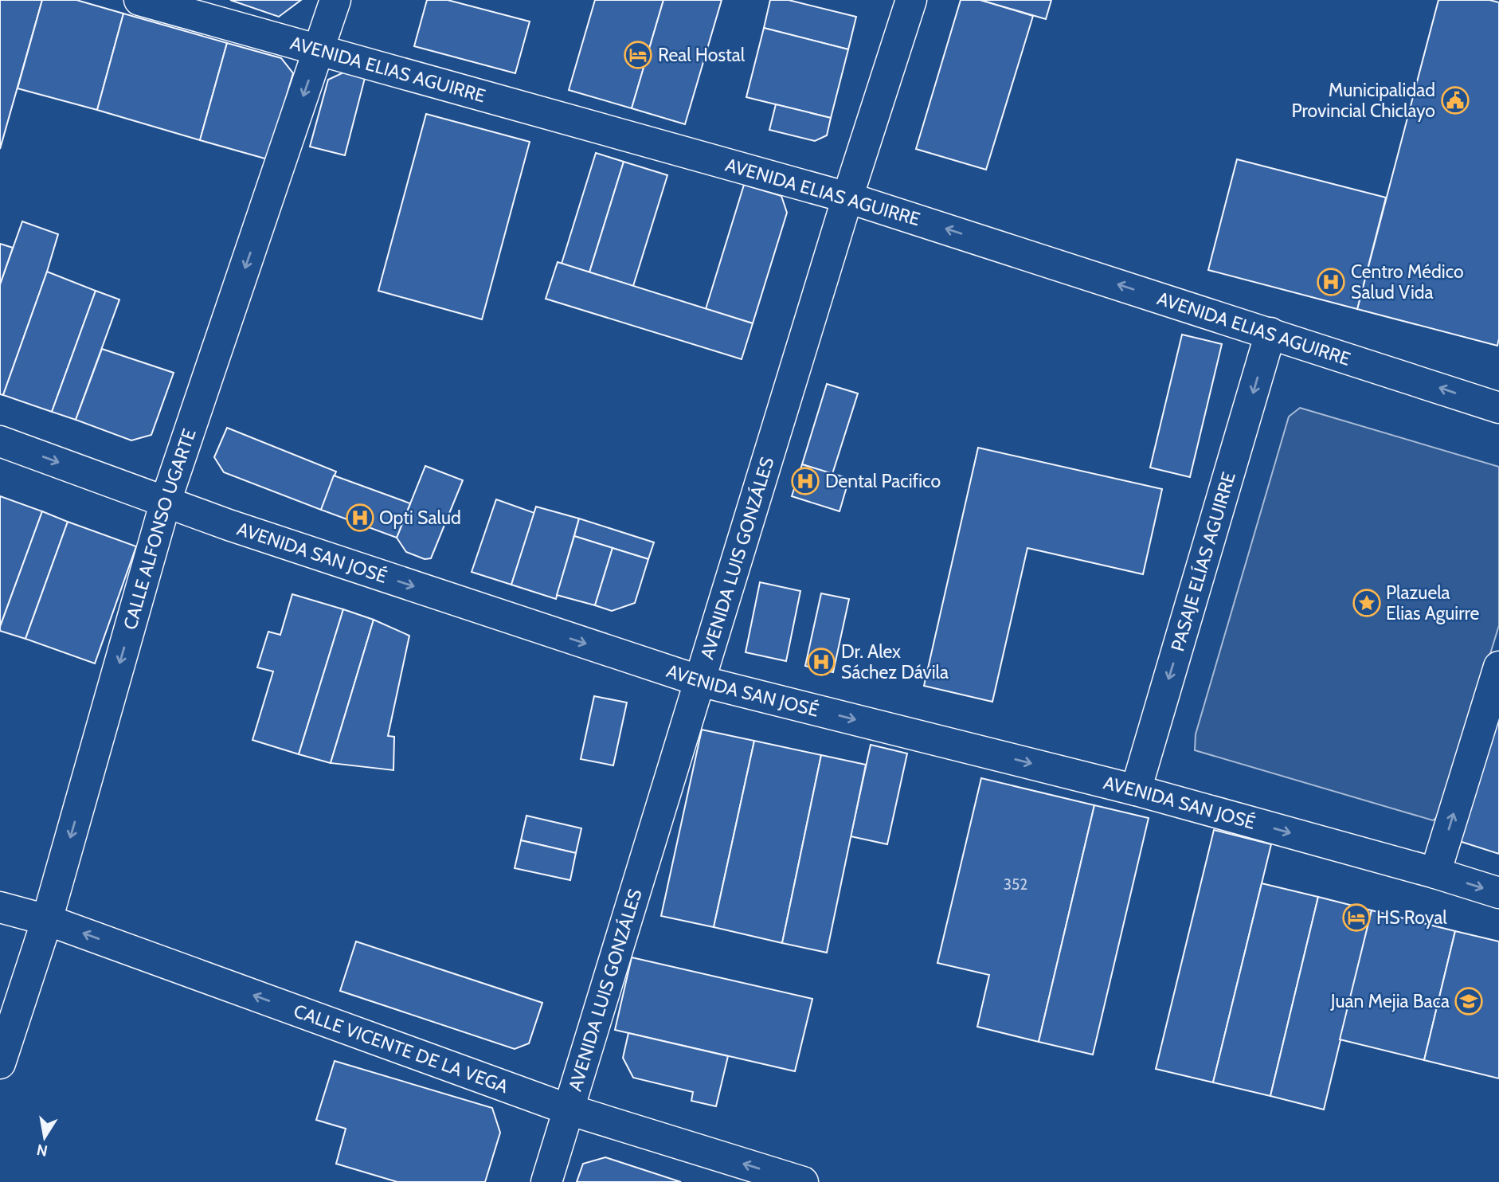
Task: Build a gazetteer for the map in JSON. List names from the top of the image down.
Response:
{
  "streets": {
    "main road": [
      "AVENIDA ELIAS AGUIRRE",
      "CALLE ALFONSO UGARTE",
      "AVENIDA SAN JOSÉ",
      "AVENIDA LUIS GONZÁLES",
      "PASAJE ELÍAS AGUIRRE",
      "CALLE VICENTE DE LA VEGA"
    ]
  },
  "crossings": [
    ["AVENIDA ELIAS AGUIRRE", "CALLE ALFONSO UGARTE"],
    ["AVENIDA ELIAS AGUIRRE", "AVENIDA LUIS GONZÁLES"],
    ["AVENIDA ELIAS AGUIRRE", "PASAJE ELÍAS AGUIRRE"],
    ["CALLE ALFONSO UGARTE", "AVENIDA SAN JOSÉ"],
    ["CALLE ALFONSO UGARTE", "CALLE VICENTE DE LA VEGA"],
    ["AVENIDA SAN JOSÉ", "AVENIDA LUIS GONZÁLES"],
    ["AVENIDA SAN JOSÉ", "PASAJE ELÍAS AGUIRRE"],
    ["AVENIDA LUIS GONZÁLES", "CALLE VICENTE DE LA VEGA"]
  ],
  "one_way": [
    "AVENIDA ELIAS AGUIRRE",
    "CALLE ALFONSO UGARTE",
    "AVENIDA SAN JOSÉ",
    "PASAJE ELÍAS AGUIRRE",
    "CALLE VICENTE DE LA VEGA"
  ],
  "places": {
    "hotel": ["Real Hostal", "HS Royal"],
    "public building": ["Municipalidad Provincial Chiclayo"],
    "hospital": [
      "Centro Médico Salud Vida",
      "Dental Pacifico",
      "Opti Salud",
      "Dr. Alex Sáchez Dávila"
    ],
    "place": ["Plazuela Elias Aguirre"],
    "school or university": ["Juan Mejia Baca"]
  },
  "house_numbers": ["352"],
  "north": "bottom"
}
